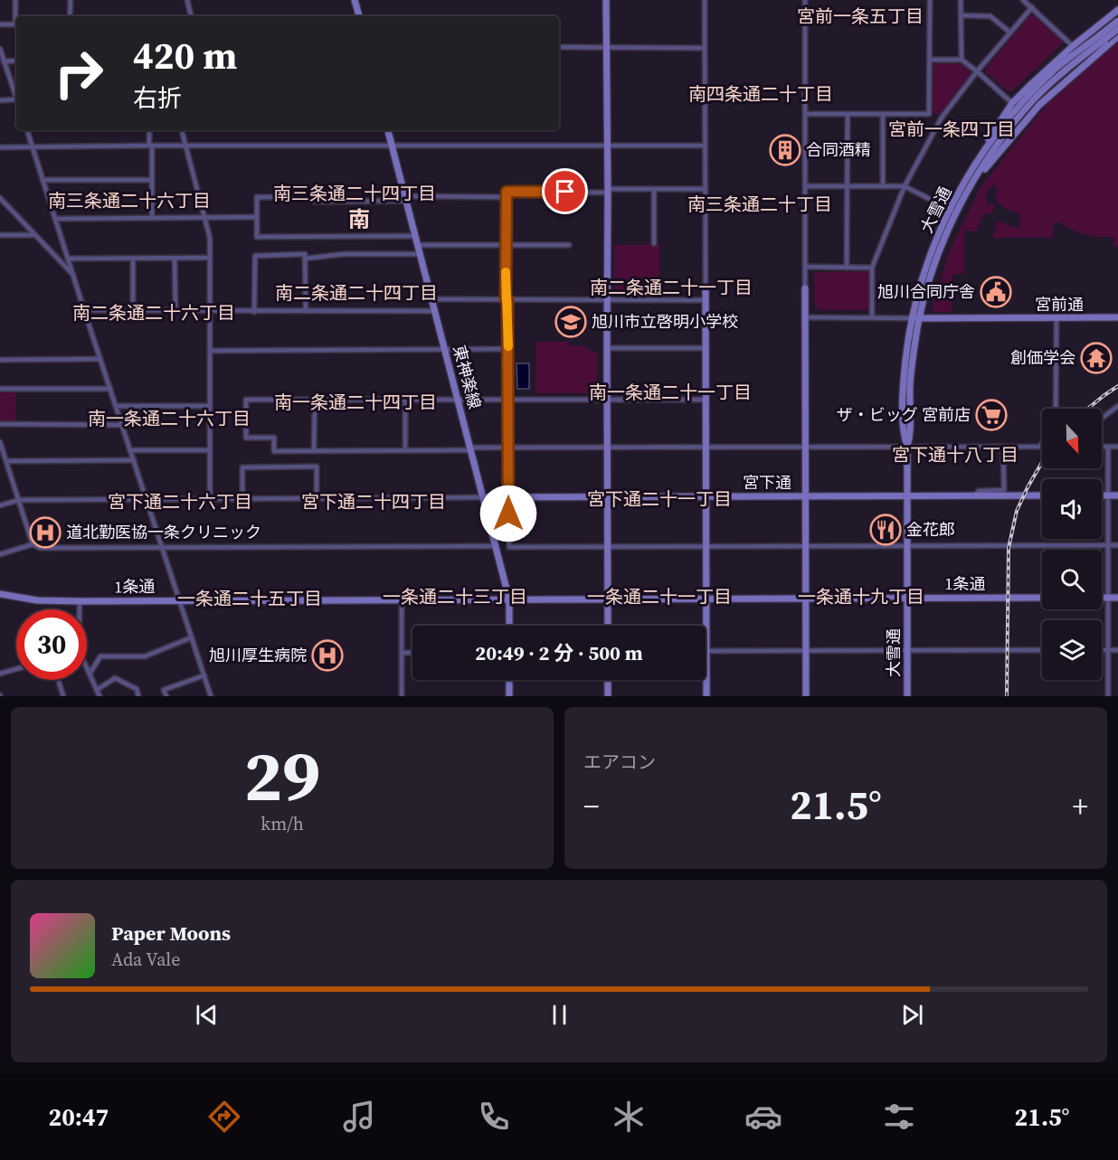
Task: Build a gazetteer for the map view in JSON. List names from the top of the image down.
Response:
{
  "streets": {
    "street": [
      "大雪通",
      "宮前通",
      "東神楽線",
      "宮下通",
      "1条通"
    ]
  },
  "crossings": [
    ["大雪通", "宮前通"],
    ["大雪通", "宮下通"],
    ["大雪通", "1条通"],
    ["東神楽線", "宮下通"],
    ["東神楽線", "1条通"]
  ],
  "districts": [
    "宮前一条五丁目",
    "南四条通二十丁目",
    "宮前一条四丁目",
    "南三条通二十四丁目",
    "南三条通二十六丁目",
    "南三条通二十丁目",
    "南",
    "南二条通二十一丁目",
    "南二条通二十四丁目",
    "南二条通二十六丁目",
    "南一条通二十一丁目",
    "南一条通二十四丁目",
    "南一条通二十六丁目",
    "宮下通十八丁目",
    "宮下通二十一丁目",
    "宮下通二十六丁目",
    "宮下通二十四丁目",
    "一条通二十三丁目",
    "一条通二十一丁目",
    "一条通十九丁目",
    "一条通二十五丁目"
  ],
  "places": {
    "building": ["合同酒精"],
    "public building": ["旭川合同庁舎"],
    "school or university": ["旭川市立啓明小学校"],
    "temple": ["創価学会"],
    "supermarket": ["ザ・ビッグ 宮前店"],
    "restaurant": ["金花郎"],
    "hospital": ["道北勤医協一条クリニック", "旭川厚生病院"]
  },
  "north": "bottom",
  "page": {
    "turn": ["420 m", "右折"],
    "limit": "30",
    "trip": "20:49 · 2 分 · 500 m",
    "tile": [
      ["29", "km/h"],
      "エアコン"
    ],
    "heat": ["−", "21.5°", "+"],
    "song": ["Paper Moons", "Ada Vale"],
    "tabs": ["20:47", "21.5°"]
  }
}
